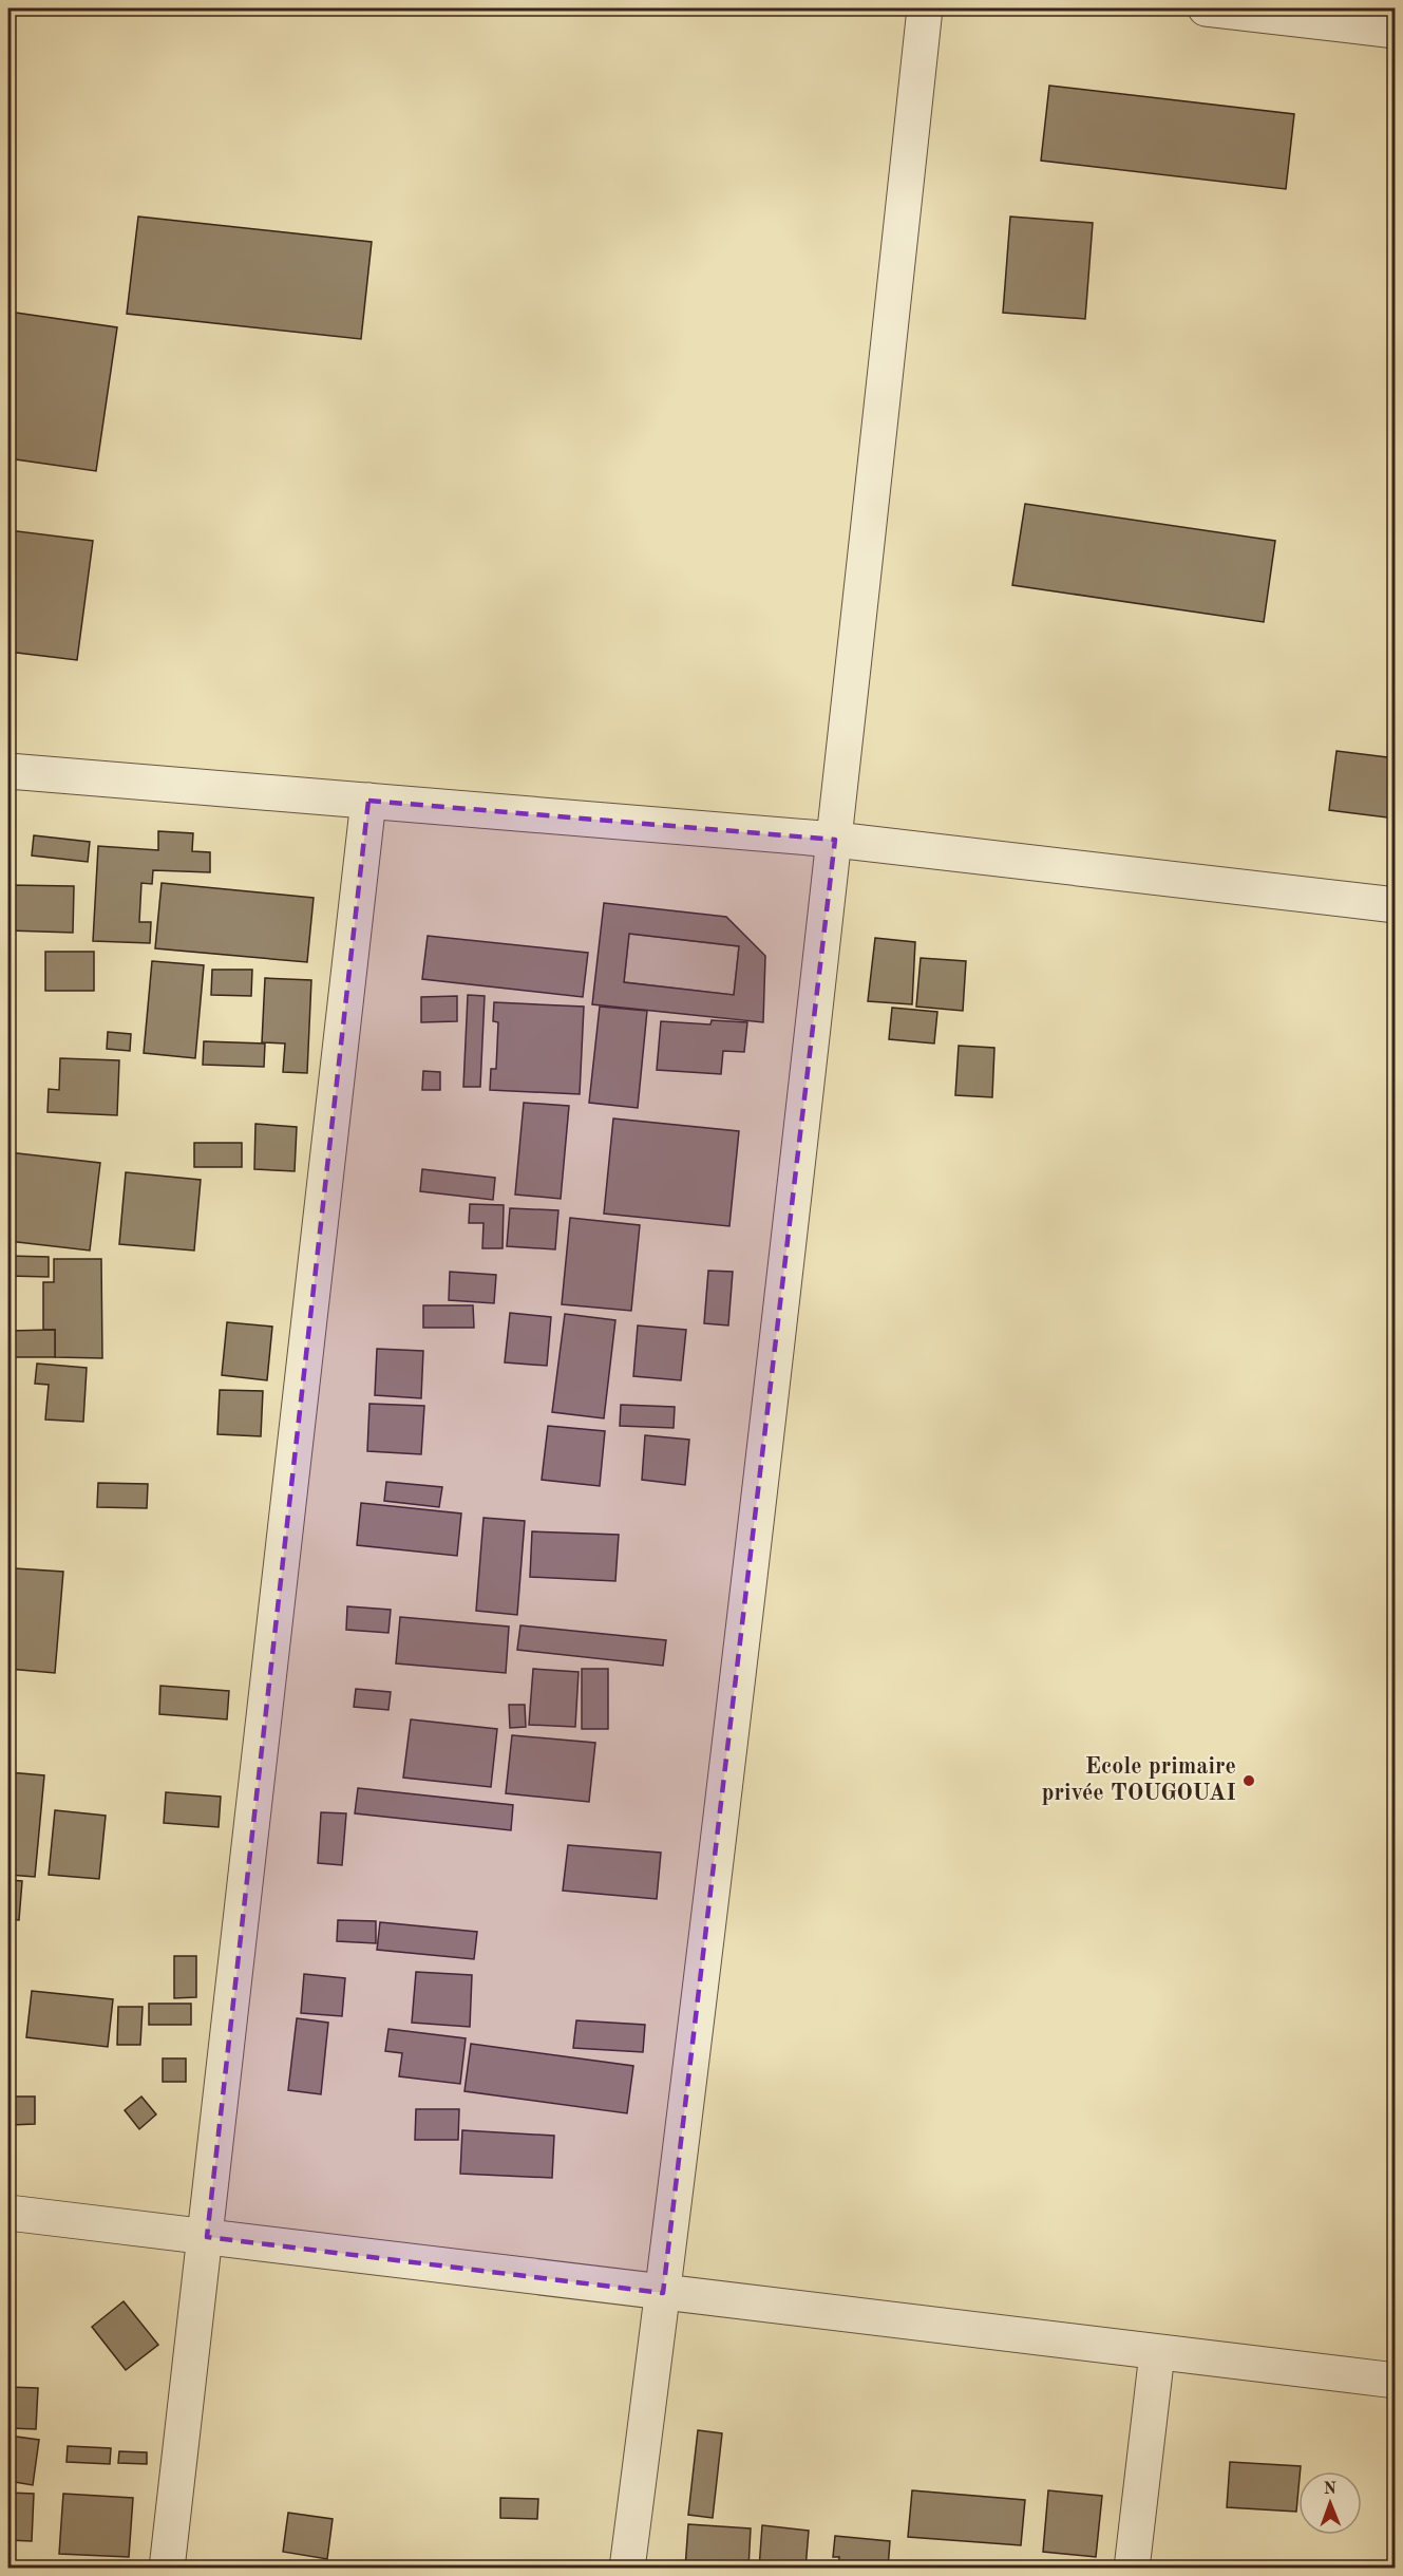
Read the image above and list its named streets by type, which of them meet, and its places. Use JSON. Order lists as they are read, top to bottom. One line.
{"places":["Ecole primaire privée TOUGOUAI"],"north":"top"}
